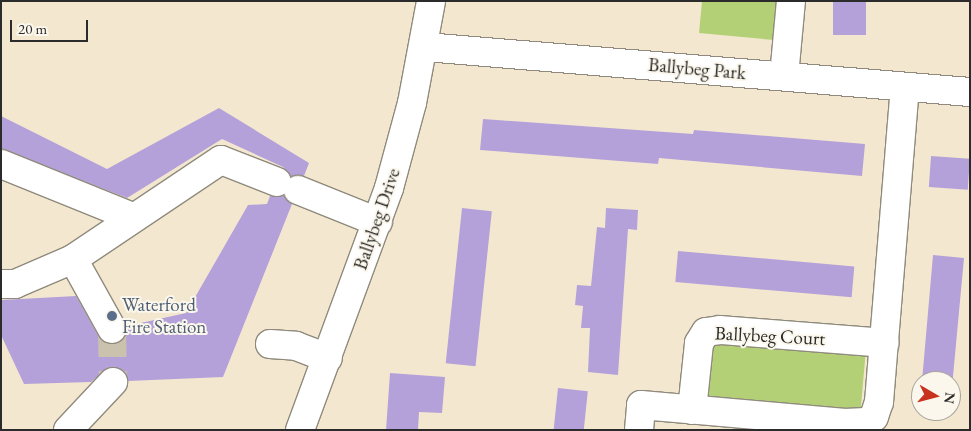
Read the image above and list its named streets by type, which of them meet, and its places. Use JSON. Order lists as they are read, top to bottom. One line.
{"streets":{"street":["Ballybeg Park","Ballybeg Drive","Ballybeg Court"]},"crossings":[["Ballybeg Park","Ballybeg Drive"]],"places":["Waterford Fire Station"],"scale_bar":"20 m","north":"right"}
